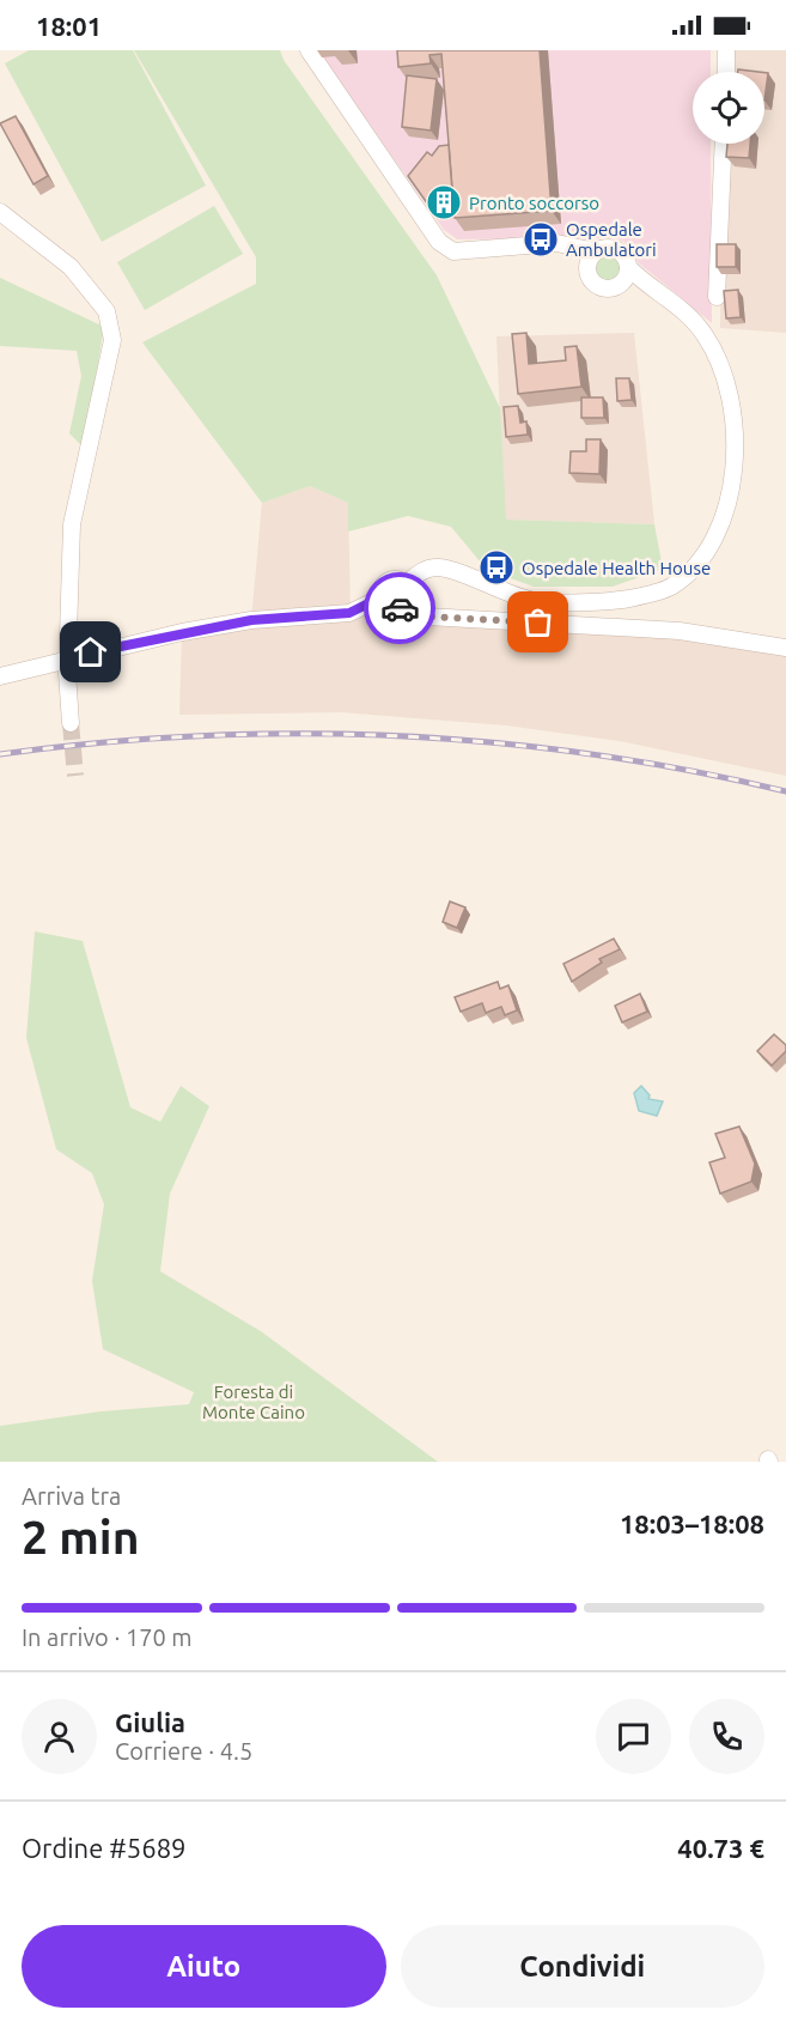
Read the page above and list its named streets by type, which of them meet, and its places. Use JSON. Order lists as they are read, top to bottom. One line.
{"parks":["Foresta di Monte Caino"],"places":{"building":["Pronto soccorso"],"bus stop":["Ospedale Ambulatori","Ospedale Health House"]},"page":{"status":"18:01","heading":["2 min","Arriva tra","18:03–18:08"],"panel":["Giulia","Corriere · 4.5","Ordine #5689","40.73 €"],"bar":"In arrivo · 170 m","buttons":["Aiuto","Condividi"]}}
